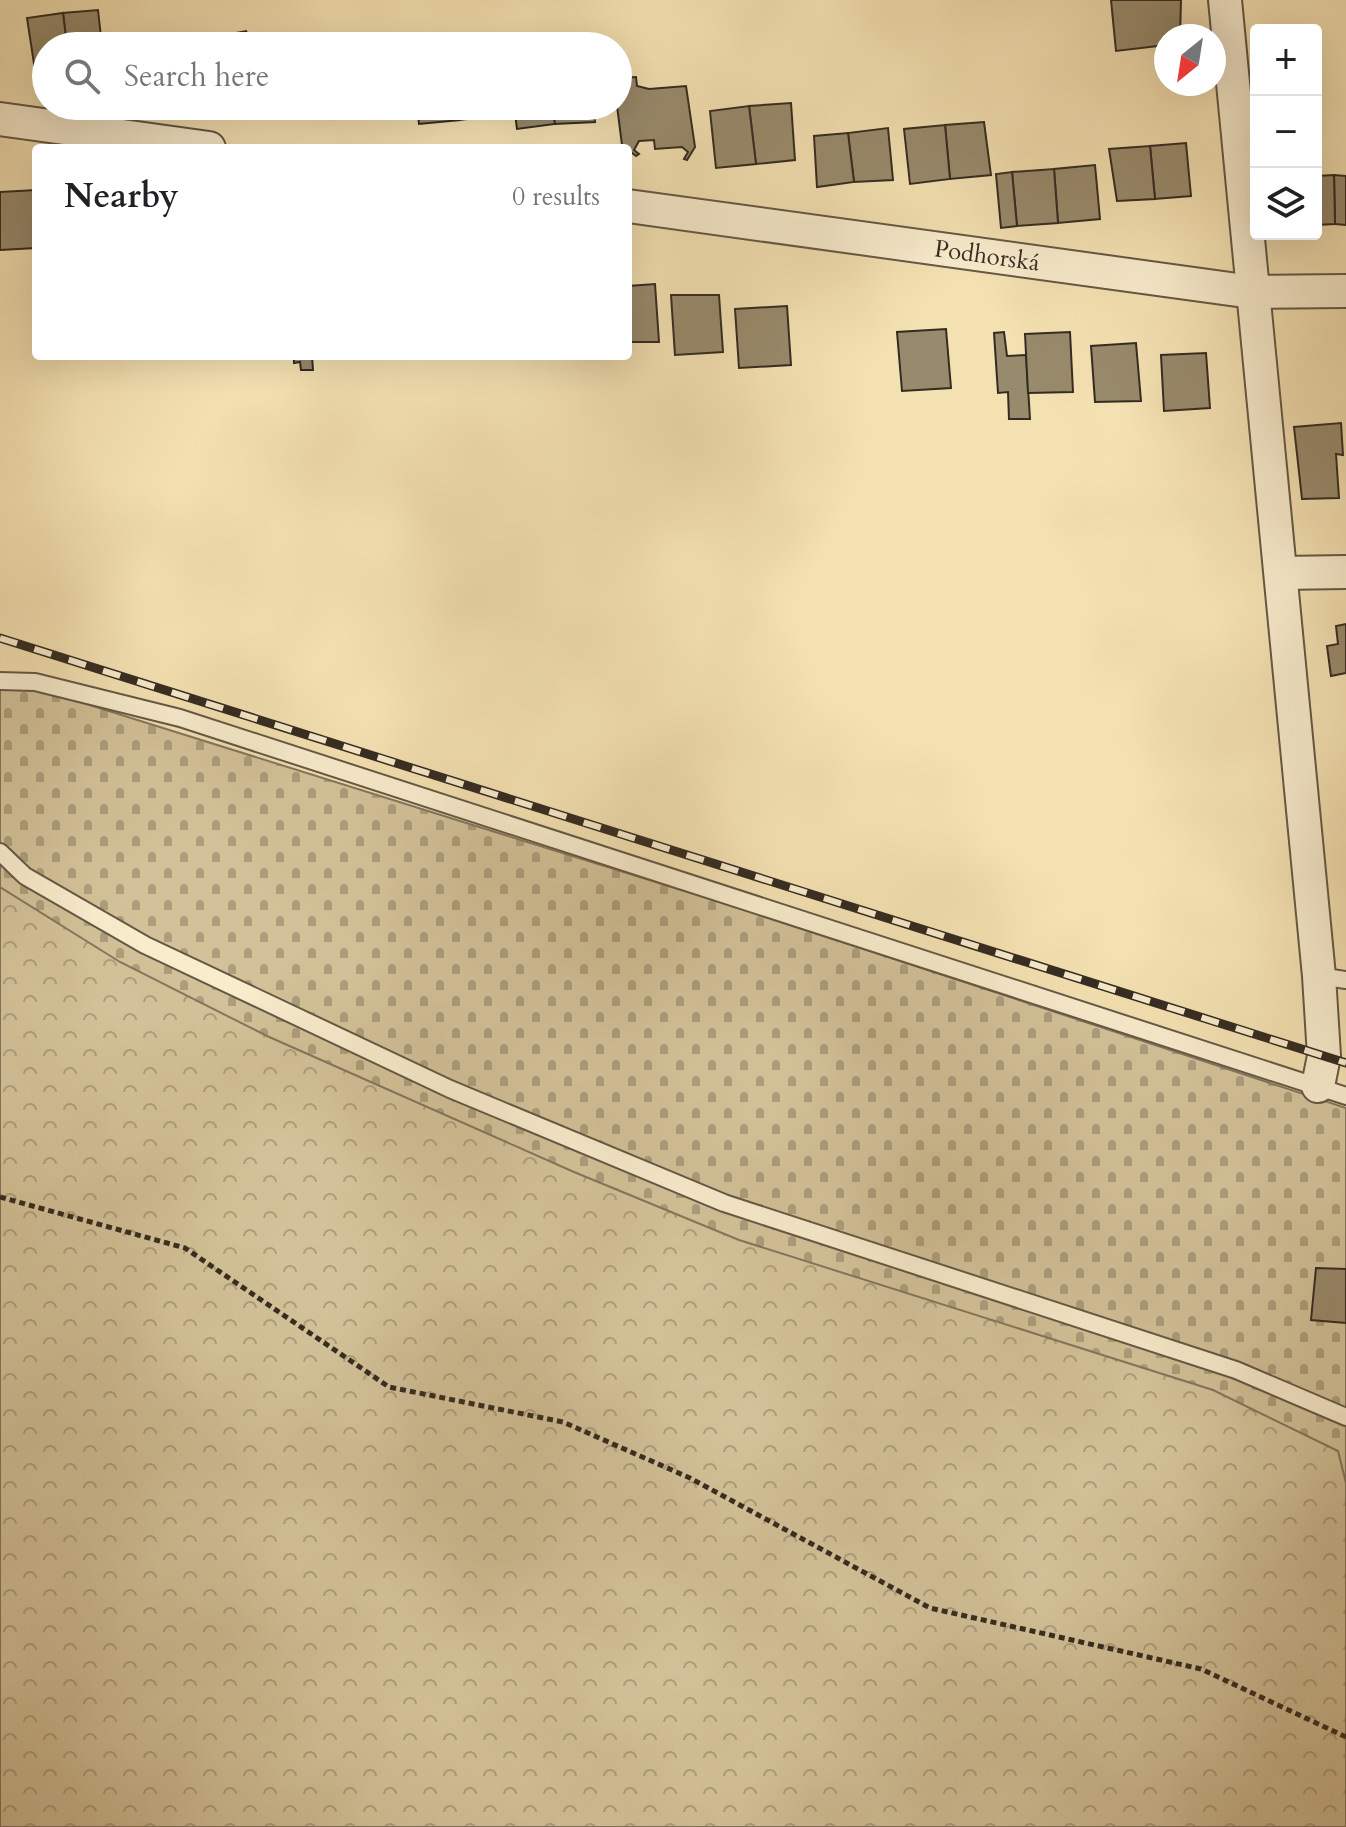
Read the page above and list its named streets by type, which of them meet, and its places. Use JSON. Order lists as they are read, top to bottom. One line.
{"streets":{"street":["Podhorská"]},"north":"bottom left","page":{"map_buttons":["+","−"],"search":"Search here","heading":["Nearby","0 results"]}}
